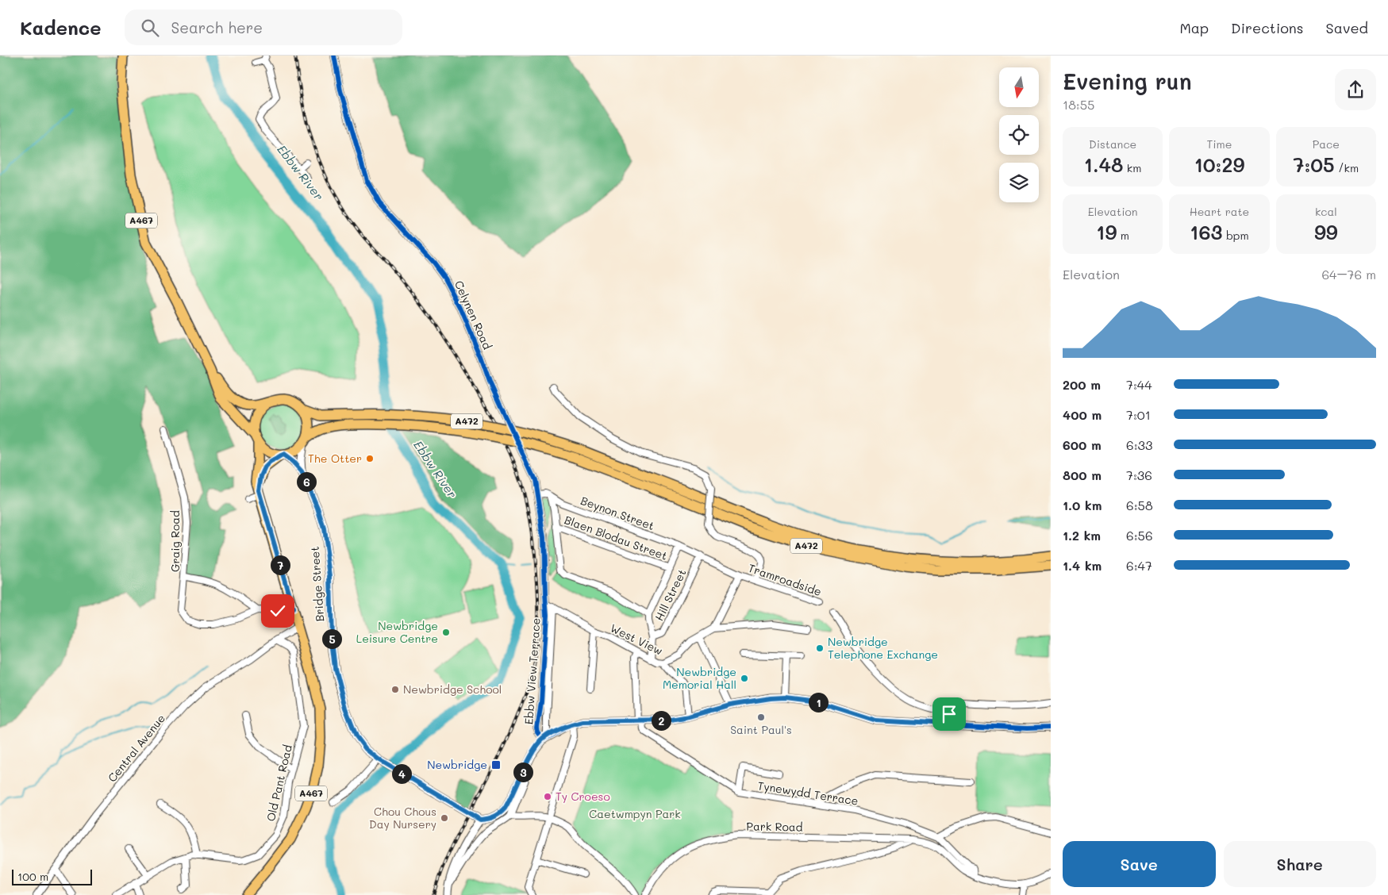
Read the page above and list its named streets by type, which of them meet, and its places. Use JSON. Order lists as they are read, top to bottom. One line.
{"streets":{"main road":["A467","A472"],"street":["Celynen Road","Beynon Street","Blaen Blodau Street","Graig Road","Tramroadside","Bridge Street","Hill Street","West View","Ebbw View Terrace","Central Avenue","Old Pant Road","Tynewydd Terrace","Park Road"]},"crossings":[["A467","A472"],["A467","Bridge Street"],["Celynen Road","West View"],["Celynen Road","Ebbw View Terrace"],["A472","Bridge Street"],["Beynon Street","Tramroadside"],["Beynon Street","Hill Street"],["Tramroadside","Hill Street"],["West View","Ebbw View Terrace"],["Central Avenue","Old Pant Road"],["Tynewydd Terrace","Park Road"]],"water":["Ebbw River"],"parks":["Caetwmpyn Park"],"places":{"other":["The Otter","Newbridge Leisure Centre","Newbridge Telephone Exchange","Newbridge Memorial Hall","Newbridge School","Saint Paul's","Ty Croeso","Chou Chous Day Nursery"],"transit":["Newbridge"]},"scale_bar":"100 m","north":"bottom","page":{"header":"Kadence","search":"Search here","nav":["Map","Directions","Saved"],"heading":["Evening run","18:55"],"stats":[["Distance","1.48 km"],["Time","10:29"],["Pace","7:05 /km"],["Elevation","19 m"],["Heart rate","163 bpm"],["kcal","99"]],"chart":["Elevation","64–76 m"],"list":[{"name":"200 m","note":"7:44"},{"name":"400 m","note":"7:01"},{"name":"600 m","note":"6:33"},{"name":"800 m","note":"7:36"},{"name":"1.0 km","note":"6:58"},{"name":"1.2 km","note":"6:56"},{"name":"1.4 km","note":"6:47"}],"pins":["6","7","5","1","2","3","4"],"buttons":["Save","Share"],"scale":"100 m"}}
